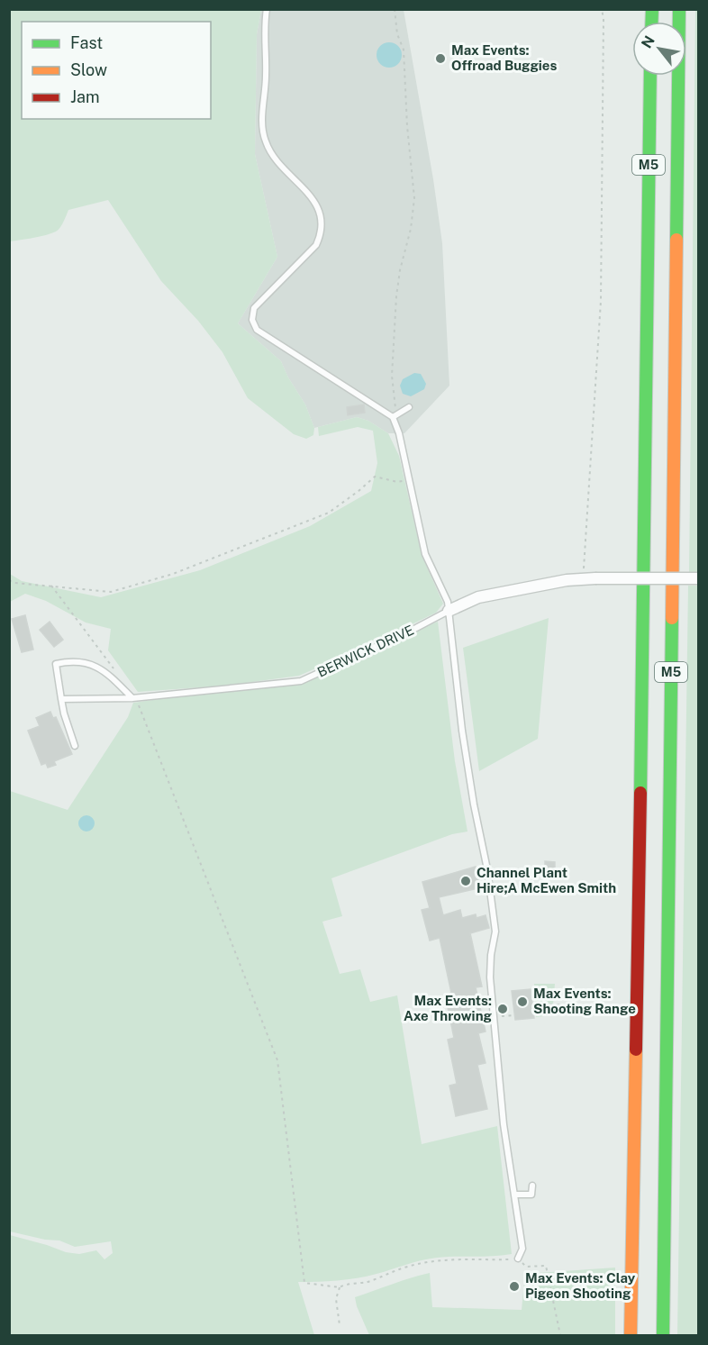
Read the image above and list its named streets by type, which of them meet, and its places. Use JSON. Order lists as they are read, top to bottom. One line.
{"streets":{"highway":["M5"],"street":["BERWICK DRIVE"]},"places":["Max Events: Offroad Buggies","Channel Plant Hire;A McEwen Smith","Max Events: Shooting Range","Max Events: Axe Throwing","Max Events: Clay Pigeon Shooting"],"legend":["Fast","Slow","Jam"],"north":"top left"}
